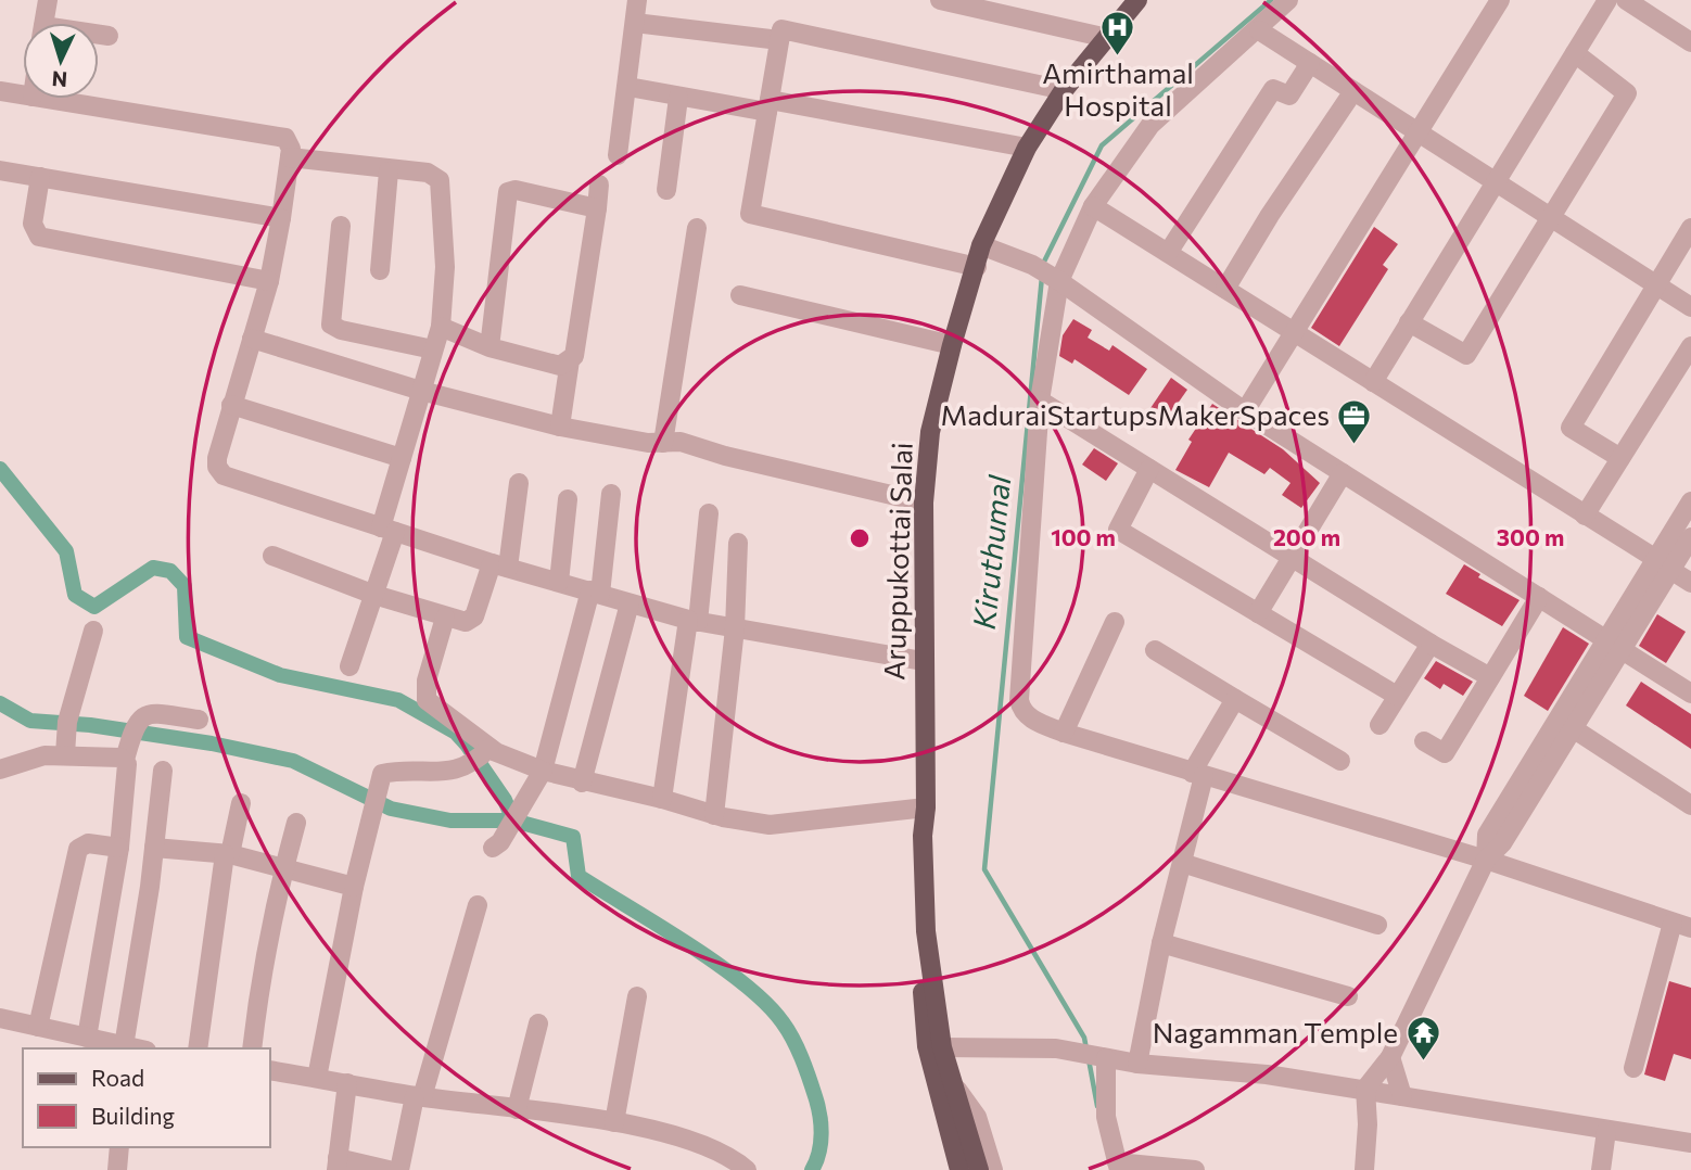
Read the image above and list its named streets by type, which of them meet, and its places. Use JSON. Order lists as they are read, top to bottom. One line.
{"streets":{"main road":["Aruppukottai Salai"]},"water":["Kiruthumal"],"places":{"hospital":["Amirthamal Hospital"],"office":["MaduraiStartupsMakerSpaces"],"temple":["Nagamman Temple"]},"legend":["Road","Building"],"north":"bottom","rings":["100 m","200 m","300 m"]}
